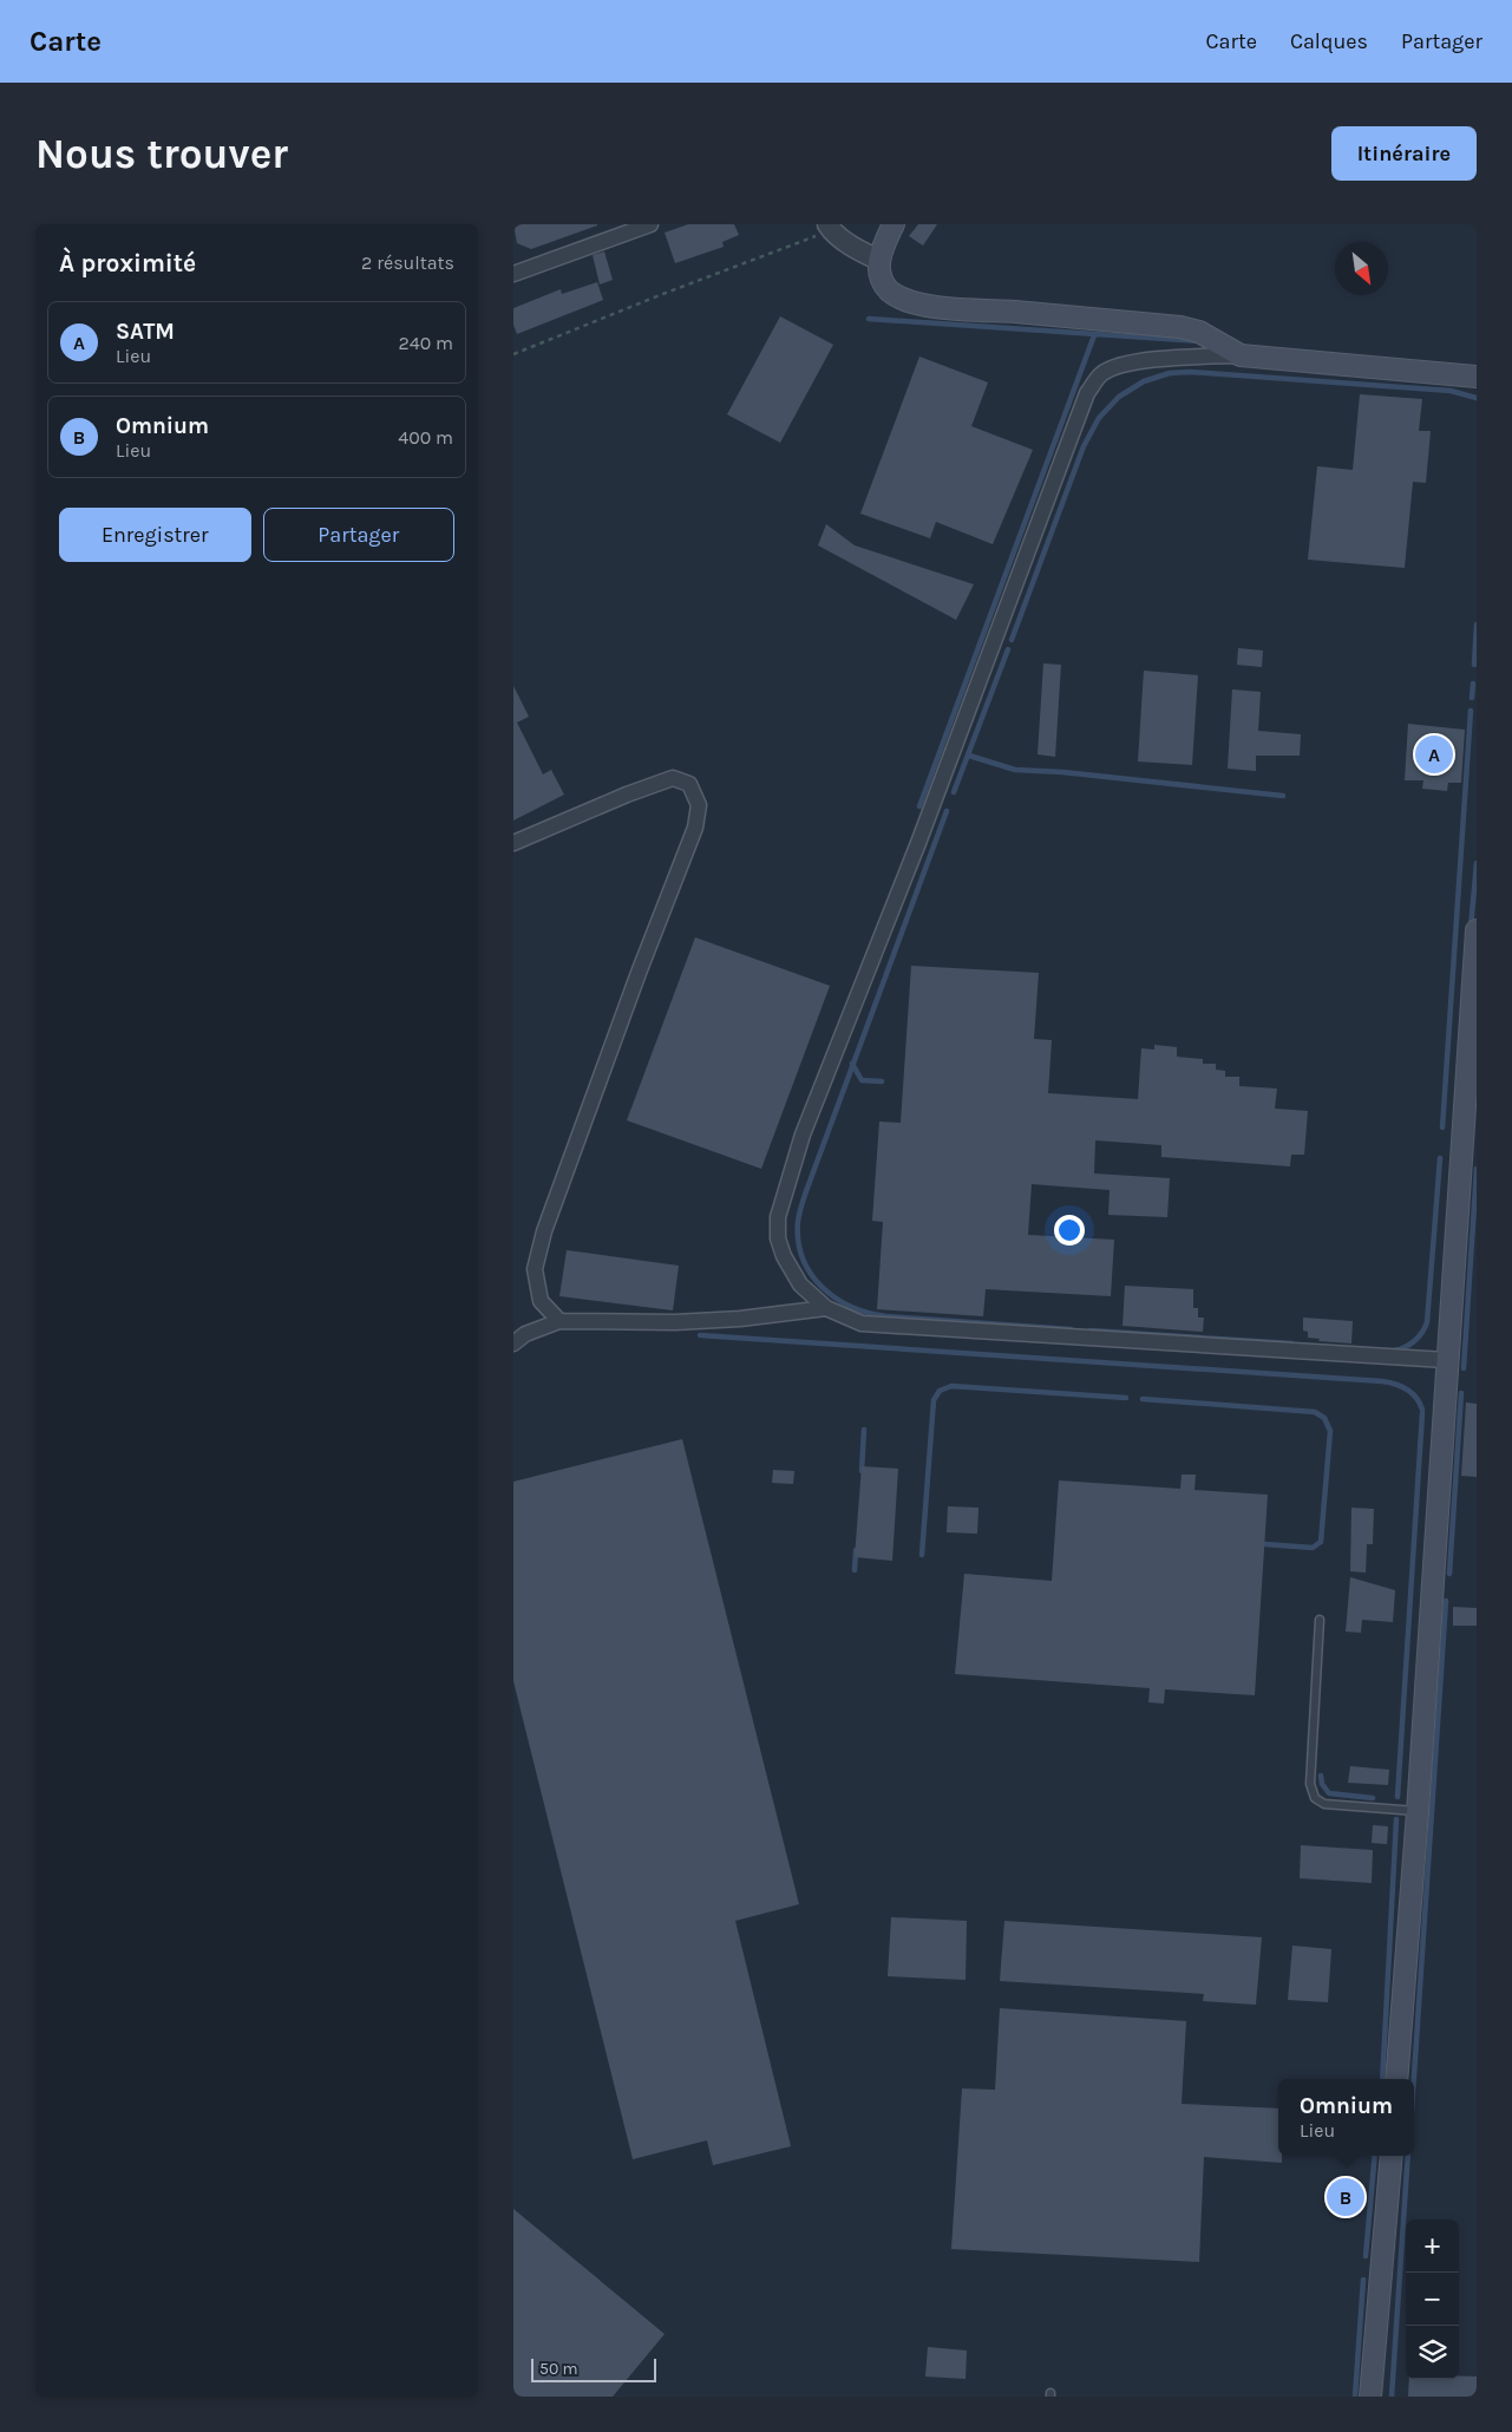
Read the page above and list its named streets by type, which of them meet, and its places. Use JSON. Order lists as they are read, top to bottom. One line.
{"scale_bar":"50 m","north":"bottom right","page":{"header":"Carte","nav":["Carte","Calques","Partager"],"buttons":["Itinéraire",["Enregistrer","Partager"]],"title":"Nous trouver","heading":["À proximité","2 résultats"],"list":[{"mark":"A","name":"SATM","note":"Lieu","value":"240 m"},{"mark":"B","name":"Omnium","note":"Lieu","value":"400 m"}],"pins":["A","B"],"popup":["Omnium","Lieu"],"map_buttons":["+","−"],"scale":"50 m"}}
